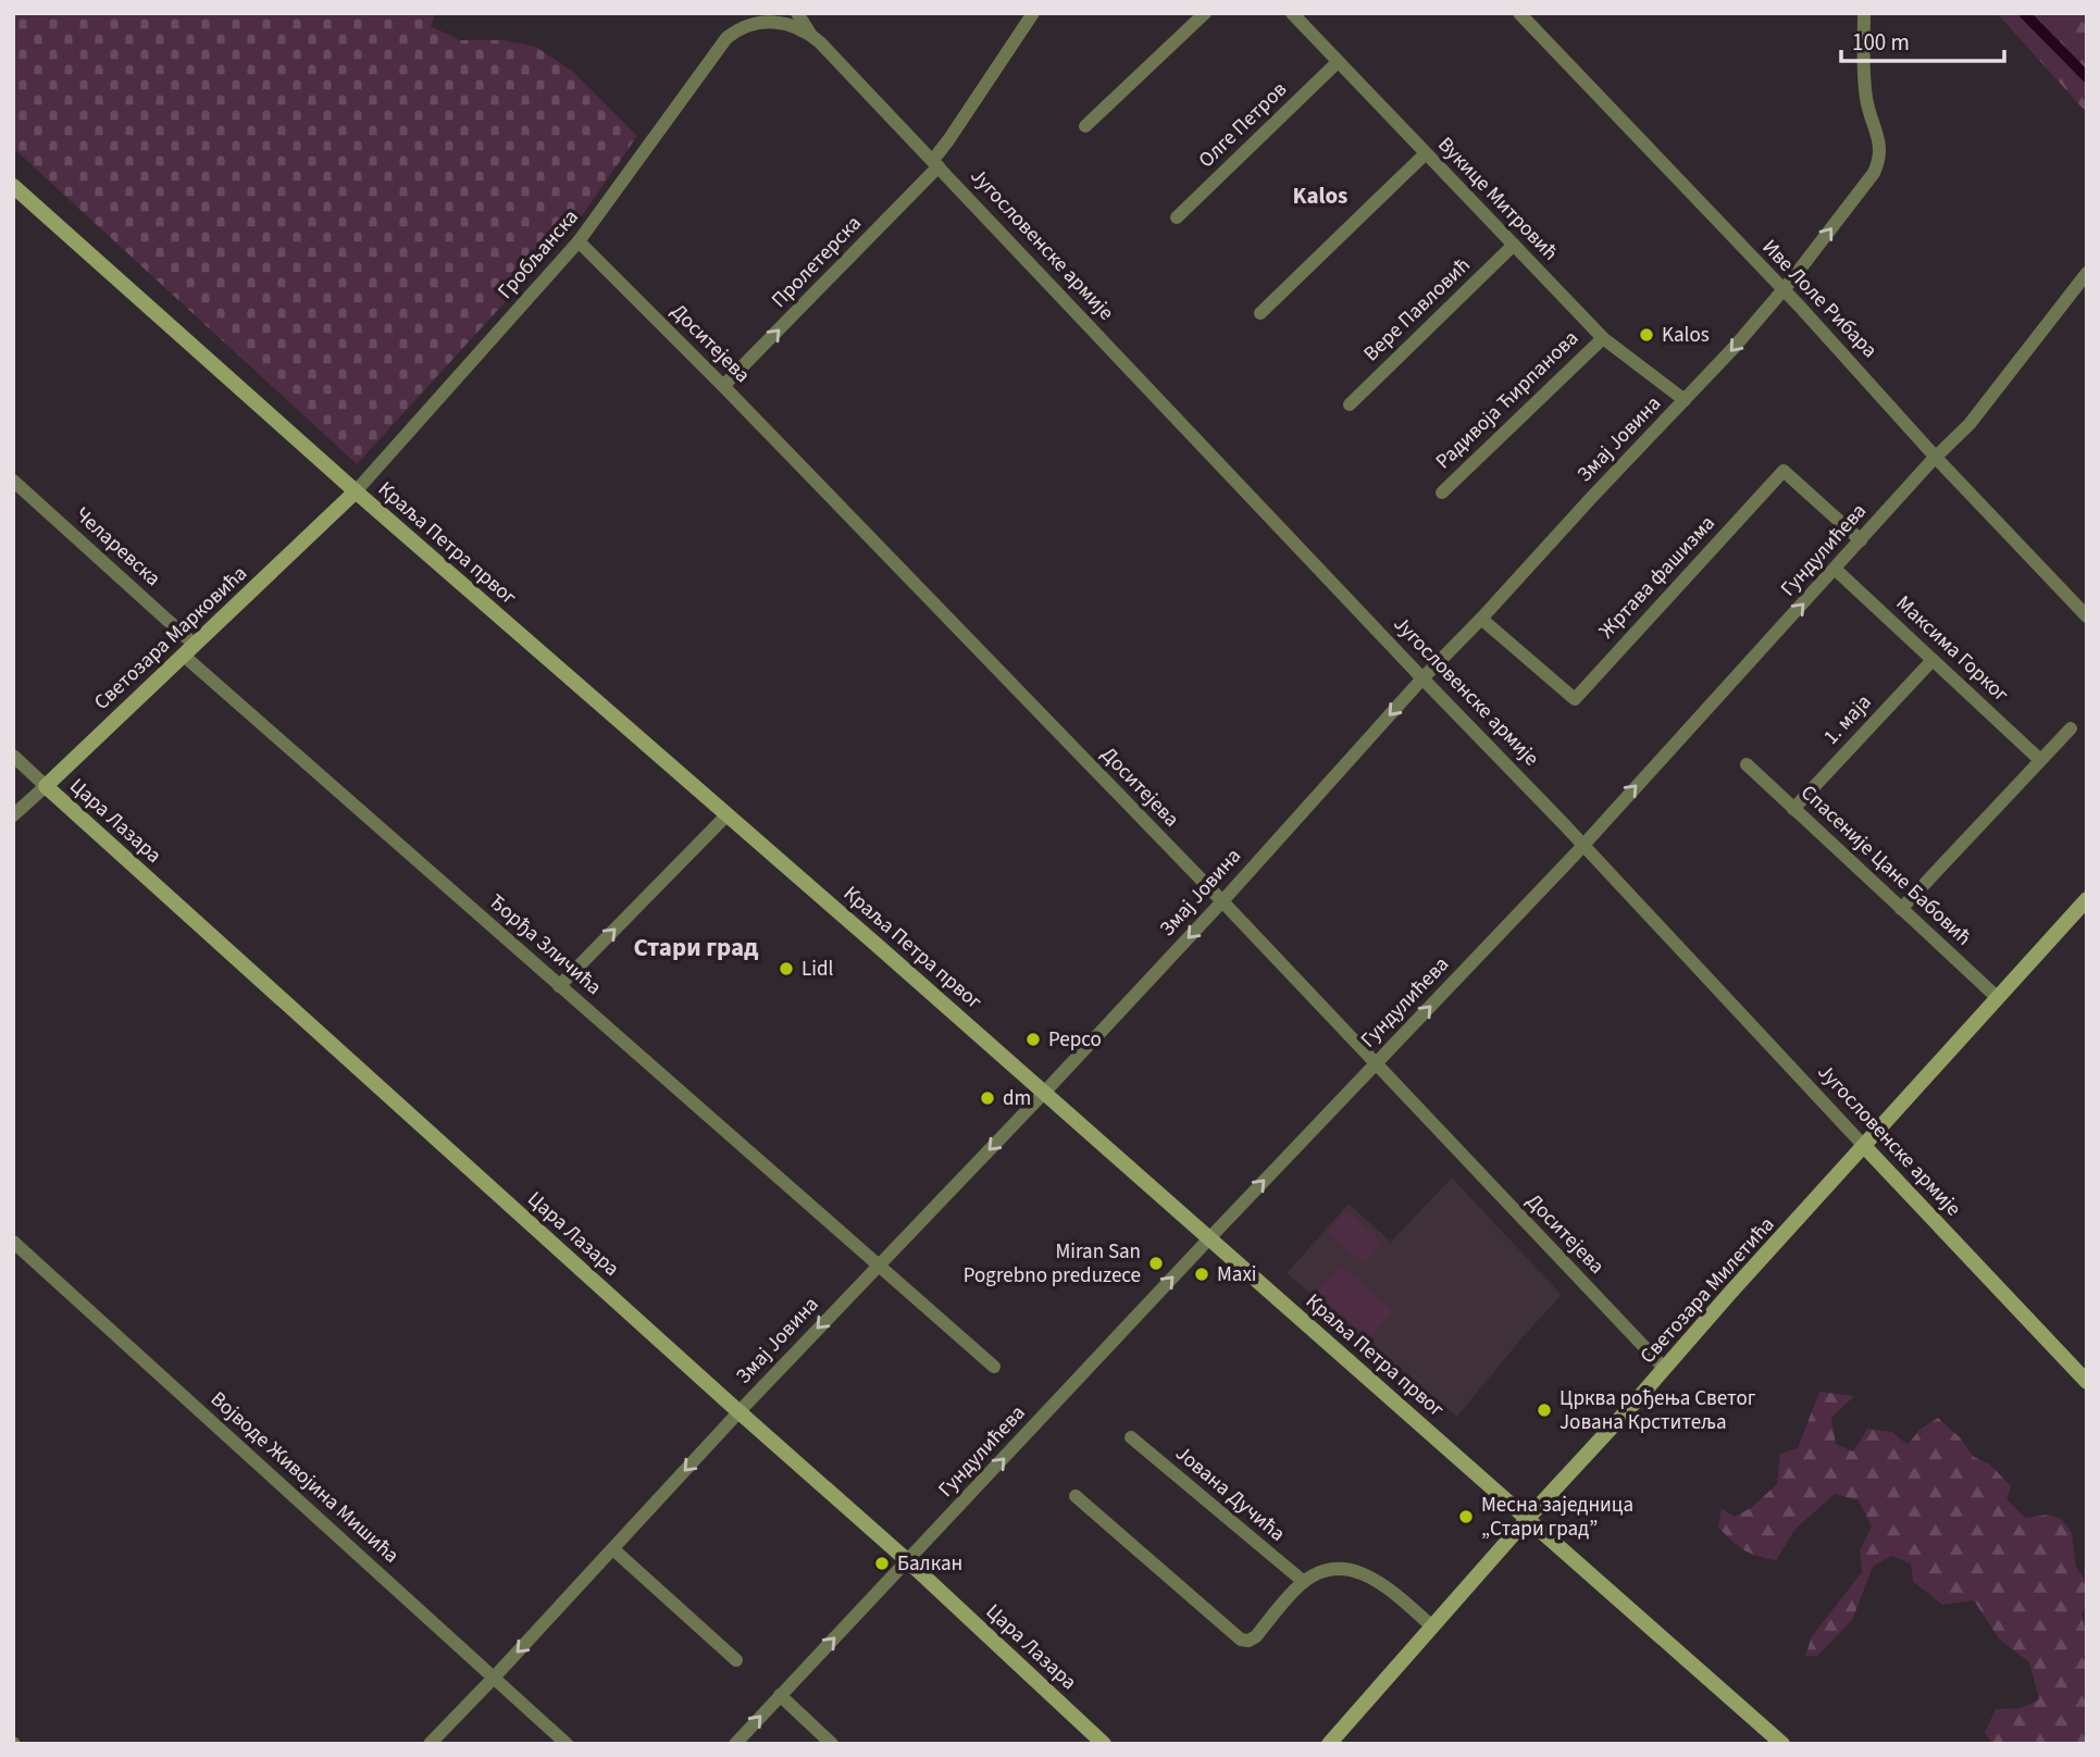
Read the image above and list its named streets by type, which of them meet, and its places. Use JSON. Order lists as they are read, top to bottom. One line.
{"streets":{"main road":["Југословенске армије","Краља Петра првог","Светозара Марковића","Цара Лазара","Светозара Милетића"],"street":["Олге Петров","Вукице Митровић","Гробљанска","Пролетерска","Иве Лоле Рибара","Вере Павловић","Доситејева","Радивоја Ћирпанова","Змај Јовина","Челаревска","Гундулићева","Жртава фашизма","Максима Горког","1. маја","Спасеније Цане Бабовић","Ђорђа Зличића","Војводе Живојина Мишића","Јована Дучића"]},"crossings":[["Олге Петров","Вукице Митровић"],["Вукице Митровић","Вере Павловић"],["Вукице Митровић","Радивоја Ћирпанова"],["Вукице Митровић","Змај Јовина"],["Југословенске армије","Гробљанска"],["Југословенске армије","Пролетерска"],["Југословенске армије","Змај Јовина"],["Југословенске армије","Гундулићева"],["Југословенске армије","Светозара Милетића"],["Гробљанска","Доситејева"],["Гробљанска","Краља Петра првог"],["Гробљанска","Светозара Марковића"],["Пролетерска","Доситејева"],["Иве Лоле Рибара","Змај Јовина"],["Иве Лоле Рибара","Гундулићева"],["Доситејева","Змај Јовина"],["Доситејева","Гундулићева"],["Доситејева","Светозара Милетића"],["Змај Јовина","Краља Петра првог"],["Змај Јовина","Жртава фашизма"],["Змај Јовина","Цара Лазара"],["Змај Јовина","Ђорђа Зличића"],["Змај Јовина","Војводе Живојина Мишића"],["Краља Петра првог","Гундулићева"],["Краља Петра првог","Светозара Марковића"],["Краља Петра првог","Светозара Милетића"],["Челаревска","Светозара Марковића"],["Челаревска","Ђорђа Зличића"],["Гундулићева","Жртава фашизма"],["Гундулићева","Максима Горког"],["Гундулићева","Цара Лазара"],["Светозара Марковића","Цара Лазара"],["Светозара Марковића","Ђорђа Зличића"],["Максима Горког","1. маја"],["1. маја","Спасеније Цане Бабовић"],["Спасеније Цане Бабовић","Светозара Милетића"]],"one_way":["Пролетерска","Гундулићева"],"districts":["Kalos","Стари град"],"places":["Kalos","Lidl","Pepco","dm","Miran San Pogrebno preduzece","Maxi","Црква рођења Светог Јована Крститеља","Месна заједница „Стари град”","Балкан"],"scale_bar":"100 m"}
